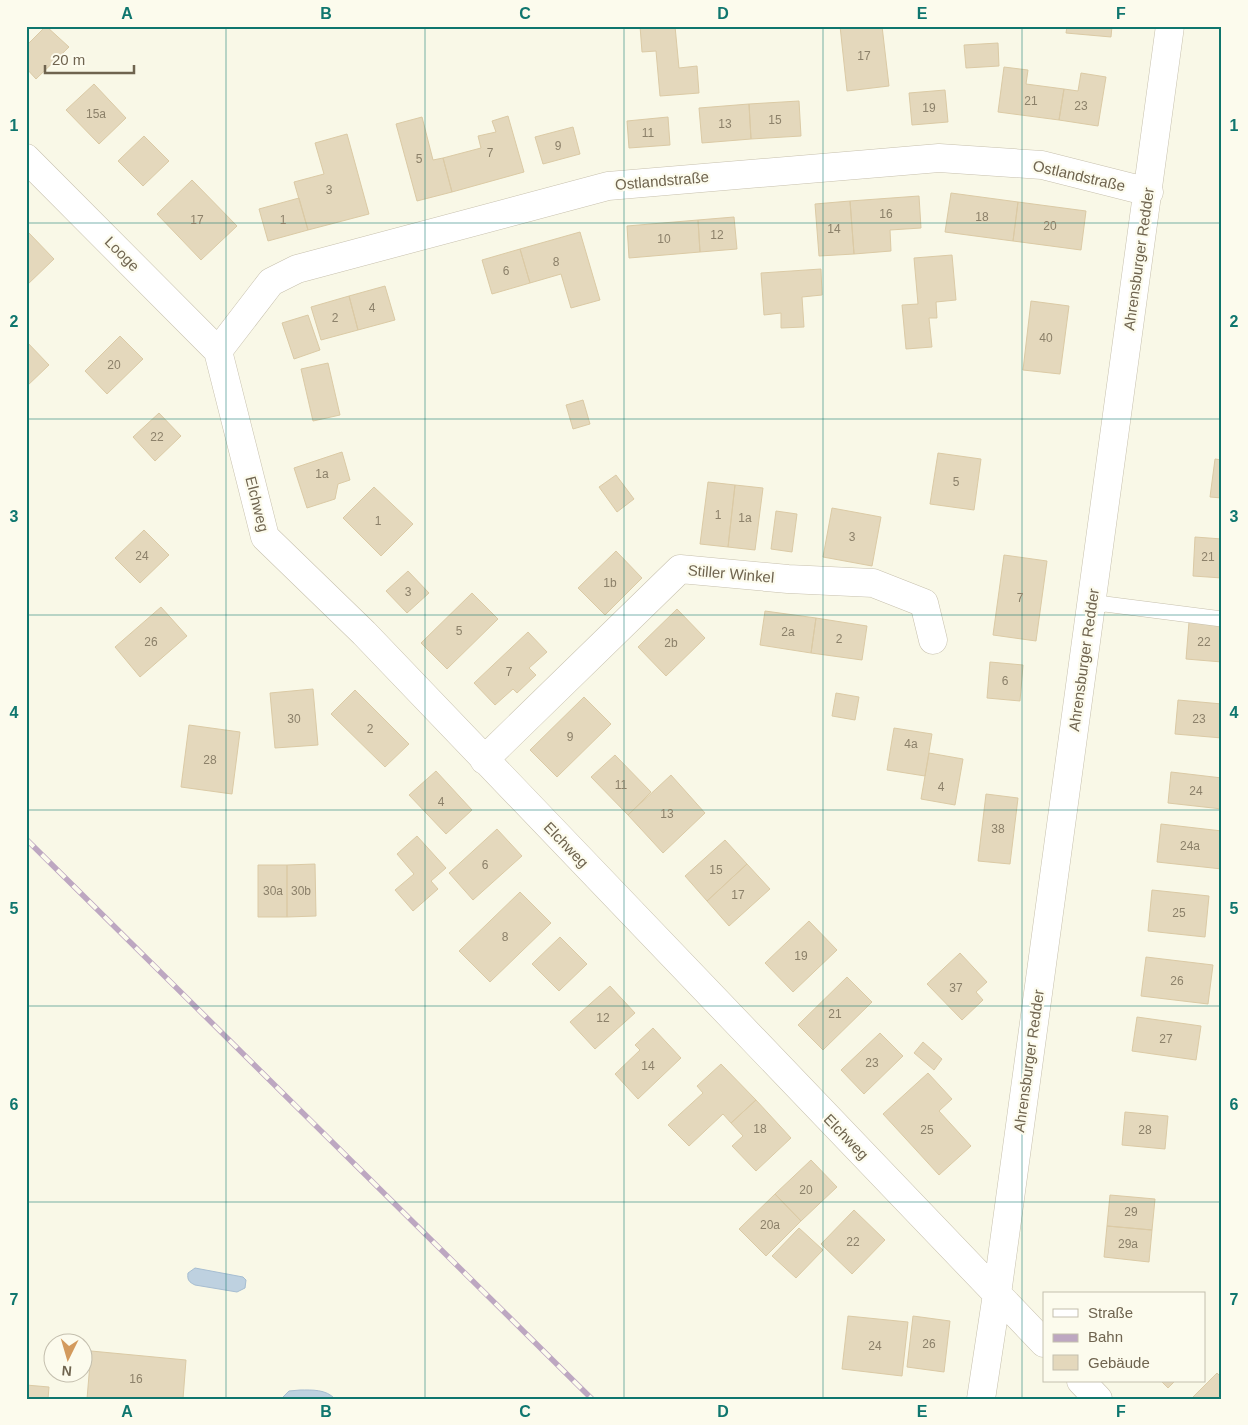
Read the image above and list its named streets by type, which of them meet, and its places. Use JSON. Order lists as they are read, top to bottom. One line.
{"streets":{"street":["Ostlandstraße","Looge","Ahrensburger Redder","Elchweg","Stiller Winkel"]},"crossings":[["Ostlandstraße","Looge"],["Ostlandstraße","Ahrensburger Redder"],["Ostlandstraße","Elchweg"],["Looge","Elchweg"],["Ahrensburger Redder","Elchweg"],["Elchweg","Stiller Winkel"]],"house_numbers":["17","21","23","19","15a","15","13","11","9","7","5","3","16","18","17","1","20","14","12","10","8","6","4","2","40","20","22","1a","5","1","1a","1","3","24","21","1b","3","7","5","2a","2","26","22","2b","7","6","30","23","2","9","4a","28","11","4","24","4","13","38","24a","6","15","30a","30b","17","25","8","19","26","37","21","12","27","23","14","18","25","28","20","29","20a","22","29a","26","24","16"],"legend":["Straße","Bahn","Gebäude"],"scale_bar":"20 m","north":"bottom","grid":{"columns":["A","B","C","D","E","F"],"rows":["1","2","3","4","5","6","7"]}}
